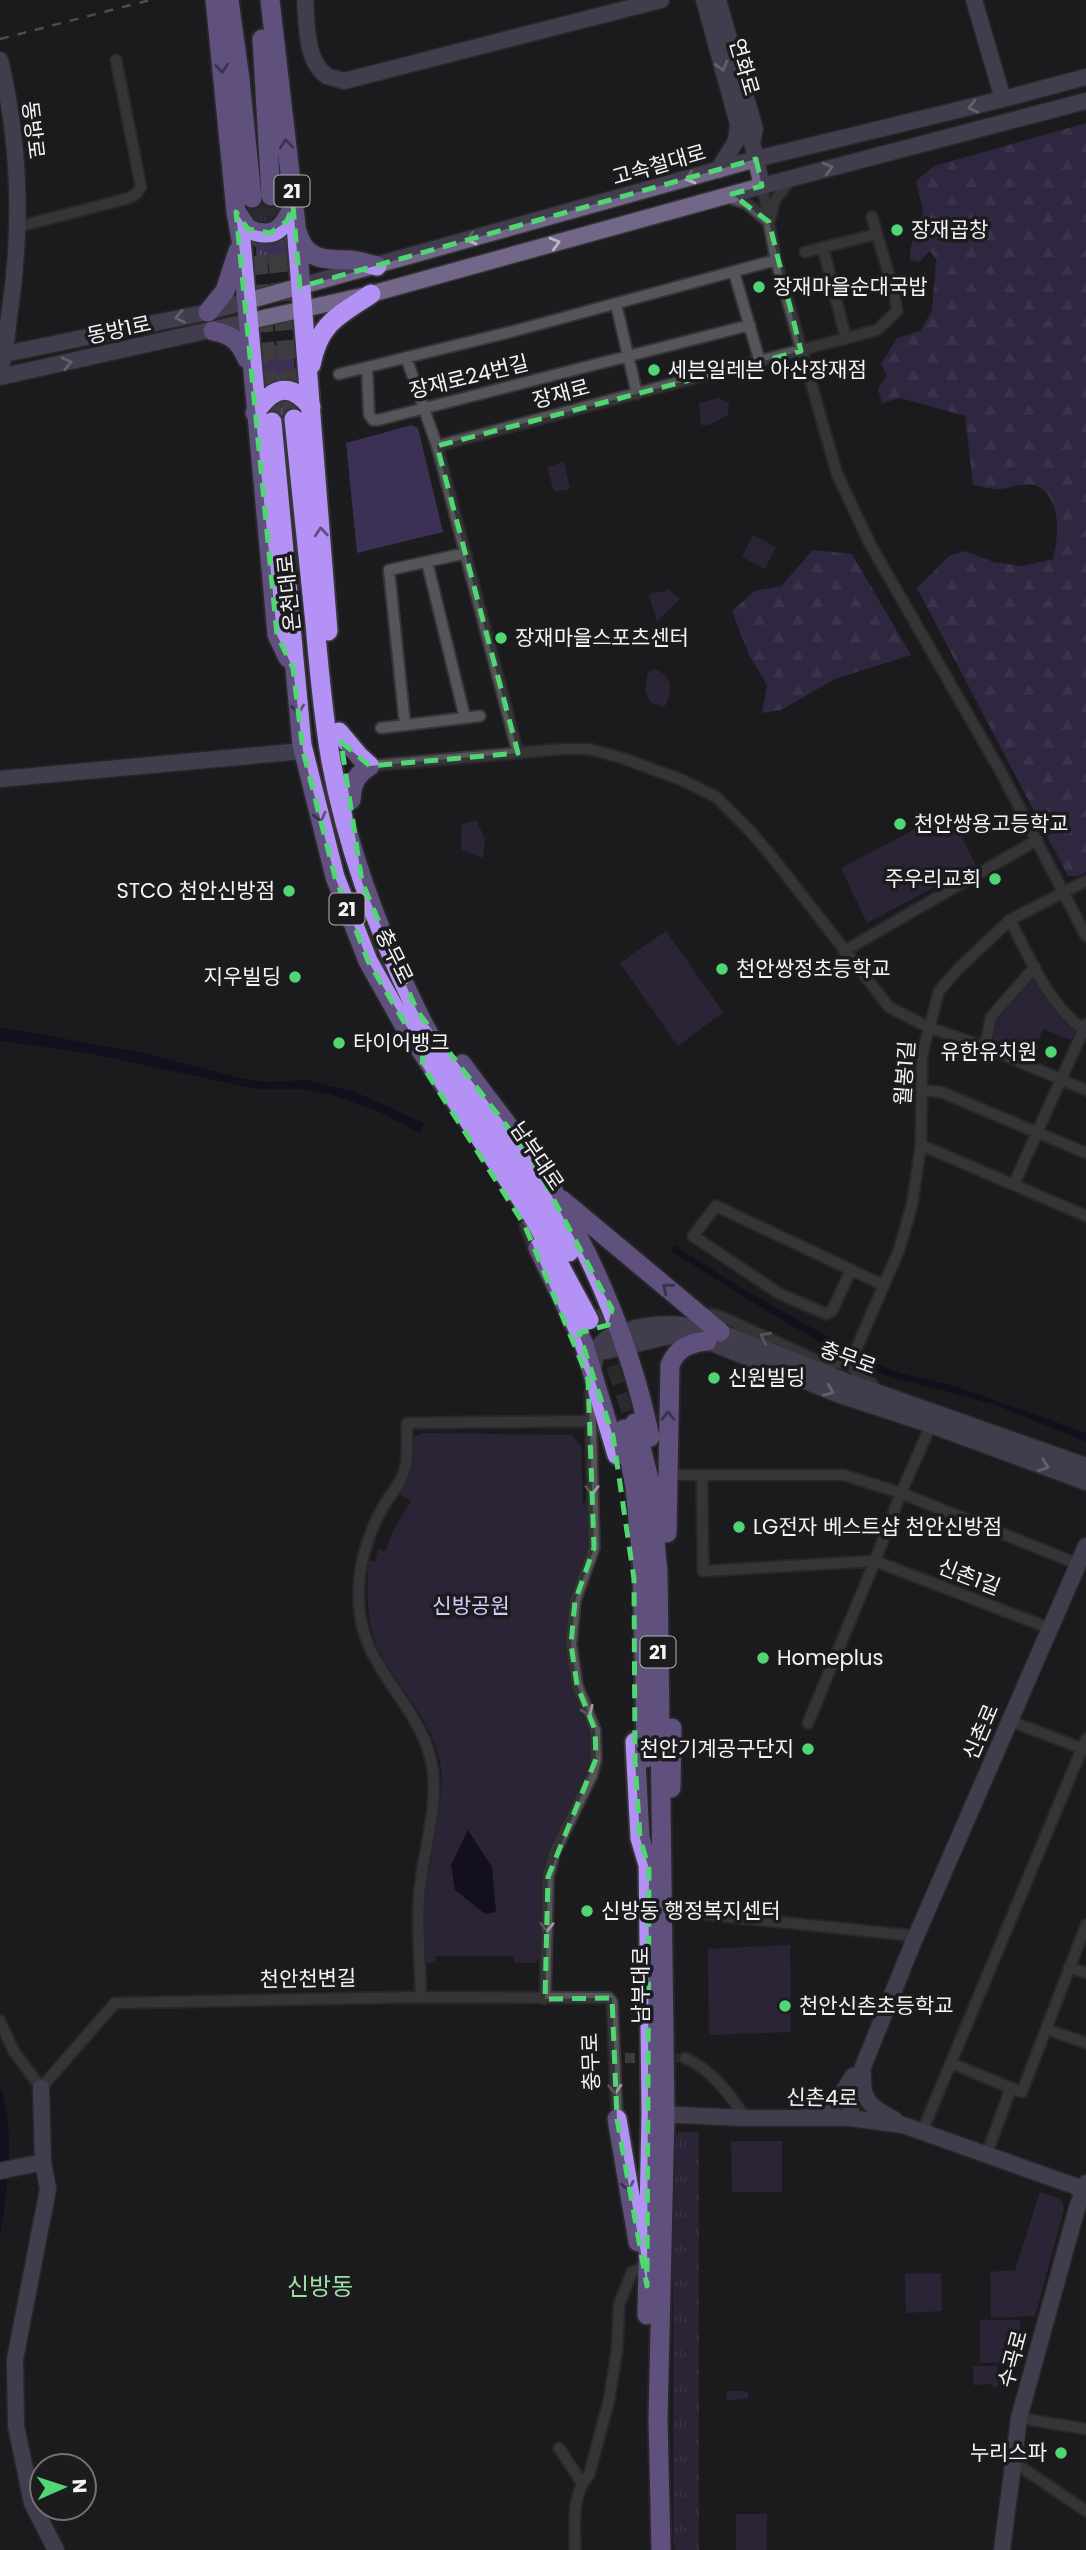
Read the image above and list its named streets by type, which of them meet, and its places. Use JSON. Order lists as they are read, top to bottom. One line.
{"streets":{"highway":["21","온천대로","충무로","남부대로"],"street":["연화로","동방로","고속철대로","동방1로","장재로24번길","장재로","월봉1길","신촌1길","신촌로","천안천변길","신촌4로","수곡로"]},"crossings":[["연화로","고속철대로"],["동방로","동방1로"],["고속철대로","21"],["고속철대로","동방1로"],["21","동방1로"],["21","온천대로"],["온천대로","충무로"],["충무로","남부대로"],["충무로","천안천변길"],["남부대로","신촌4로"],["신촌1길","신촌로"],["신촌로","신촌4로"],["신촌4로","수곡로"]],"one_way":["충무로"],"districts":["신방동"],"parks":["신방공원"],"places":["장재곱창","장재마을순대국밥","세븐일레븐 아산장재점","장재마을스포츠센터","천안쌍용고등학교","주우리교회","STCO 천안신방점","천안쌍정초등학교","지우빌딩","타이어뱅크","유한유치원","신원빌딩","LG전자 베스트샵 천안신방점","Homeplus","천안기계공구단지","신방동 행정복지센터","천안신촌초등학교","누리스파"],"north":"right"}
